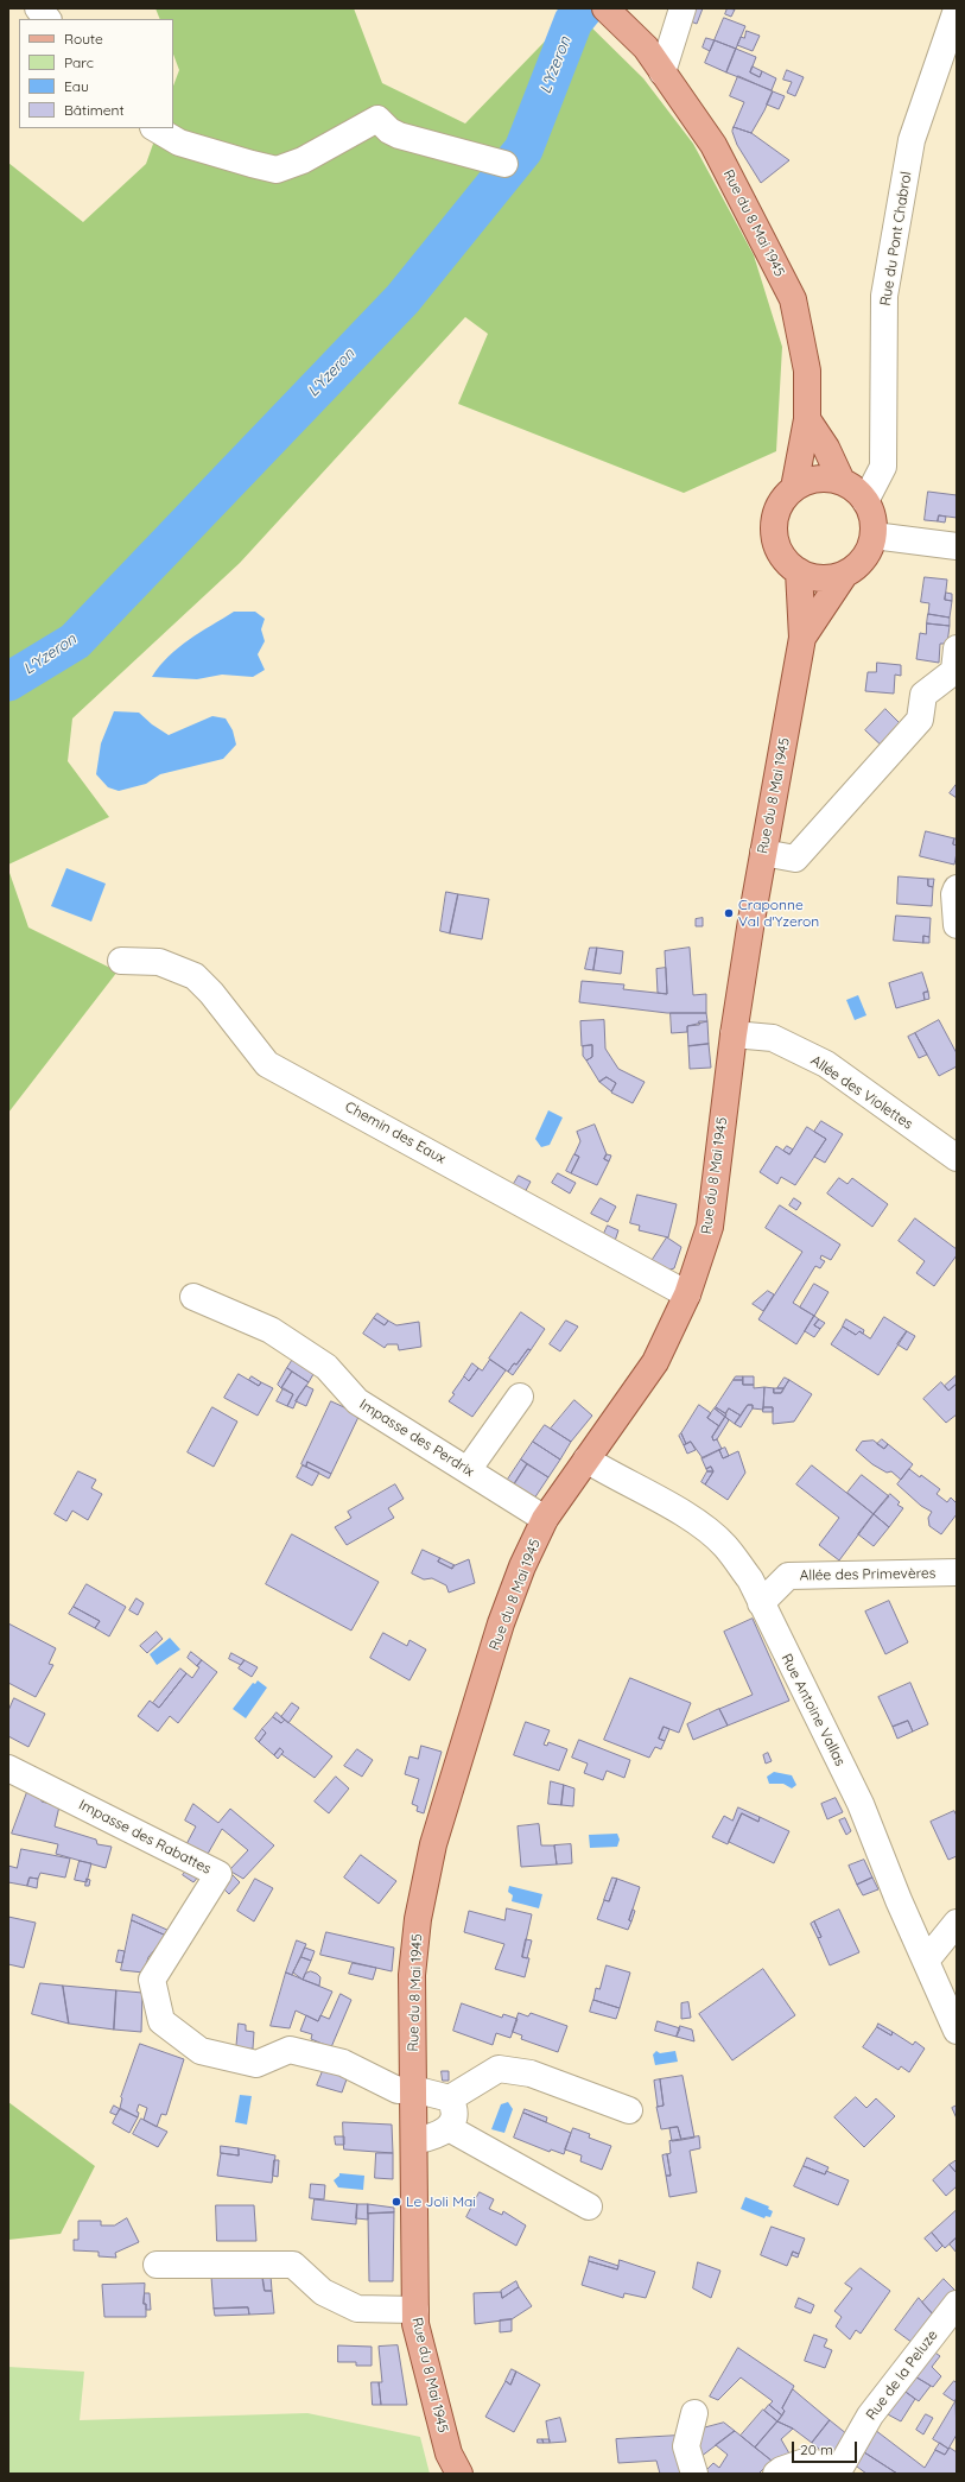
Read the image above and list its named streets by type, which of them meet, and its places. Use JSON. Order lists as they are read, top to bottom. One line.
{"streets":{"main road":["Rue du 8 Mai 1945"],"street":["Rue du Pont Chabrol","Allée des Violettes","Chemin des Eaux","Impasse des Perdrix","Allée des Primevères","Rue Antoine Vallas","Impasse des Rabattes","Rue de la Peluze"]},"crossings":[["Rue du 8 Mai 1945","Rue du Pont Chabrol"],["Rue du 8 Mai 1945","Allée des Violettes"],["Rue du 8 Mai 1945","Chemin des Eaux"],["Rue du 8 Mai 1945","Impasse des Perdrix"],["Rue du 8 Mai 1945","Rue Antoine Vallas"],["Rue du 8 Mai 1945","Impasse des Rabattes"],["Allée des Primevères","Rue Antoine Vallas"]],"water":["L'Yzeron"],"places":["Craponne Val d'Yzeron","Le Joli Mai"],"legend":["Route","Parc","Eau","Bâtiment"],"scale_bar":"20 m"}
